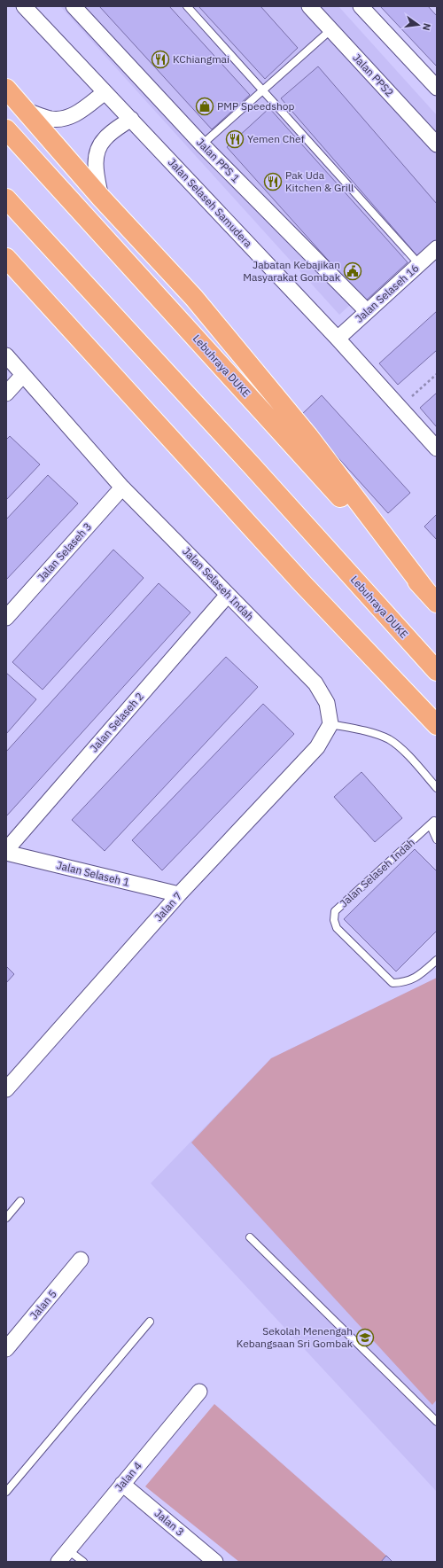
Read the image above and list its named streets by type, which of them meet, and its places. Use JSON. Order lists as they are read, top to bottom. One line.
{"streets":{"highway":["Lebuhraya DUKE"],"street":["Jalan PPS2","Jalan PPS 1","Jalan Selaseh Samudera","Jalan Selaseh 16","Jalan Selaseh 3","Jalan Selaseh Indah","Jalan Selaseh 2","Jalan Selaseh 1","Jalan 7","Jalan 5","Jalan 4","Jalan 3"]},"crossings":[["Jalan PPS 1","Jalan Selaseh 16"],["Jalan Selaseh Samudera","Jalan Selaseh 16"],["Jalan Selaseh 3","Jalan Selaseh Indah"],["Jalan Selaseh Indah","Jalan Selaseh 2"],["Jalan Selaseh Indah","Jalan 7"],["Jalan Selaseh 1","Jalan 7"],["Jalan 4","Jalan 3"]],"places":{"restaurant":["KChiangmai","Yemen Chef","Pak Uda Kitchen & Grill"],"shop":["PMP Speedshop"],"public building":["Jabatan Kebajikan Masyarakat Gombak"],"school or university":["Sekolah Menengah Kebangsaan Sri Gombak"]},"north":"right"}
